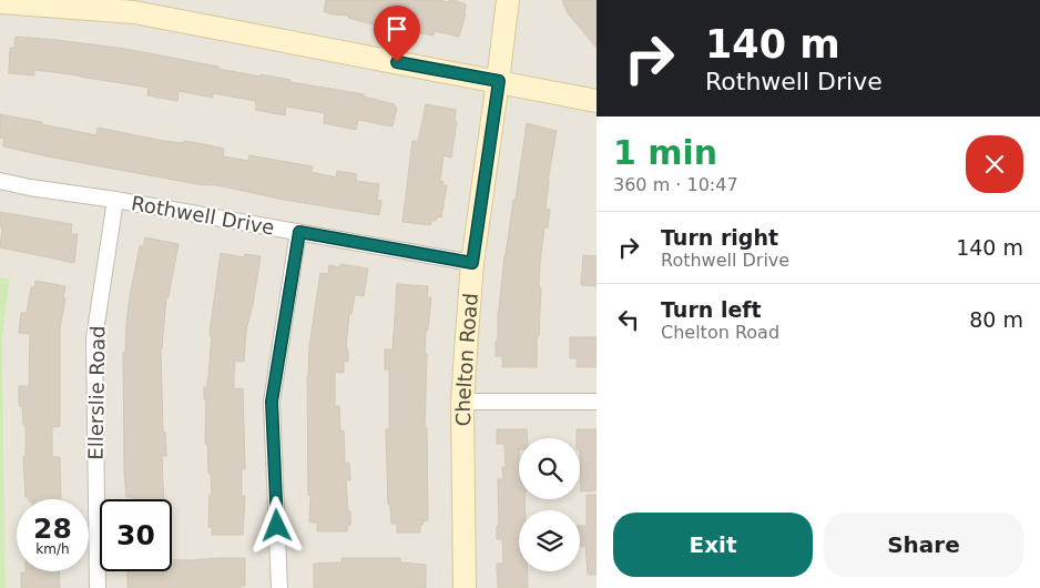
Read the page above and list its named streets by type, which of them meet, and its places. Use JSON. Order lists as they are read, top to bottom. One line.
{"streets":{"street":["Rothwell Drive","Chelton Road","Ellerslie Road"]},"crossings":[["Rothwell Drive","Chelton Road"],["Rothwell Drive","Ellerslie Road"]],"page":{"turn":["140 m","Rothwell Drive"],"heading":["1 min","360 m · 10:47"],"list":[{"name":"Turn right","note":"Rothwell Drive","value":"140 m"},{"name":"Turn left","note":"Chelton Road","value":"80 m"}],"speed":"28 km/h","limit":"30","buttons":["Exit","Share"]}}
